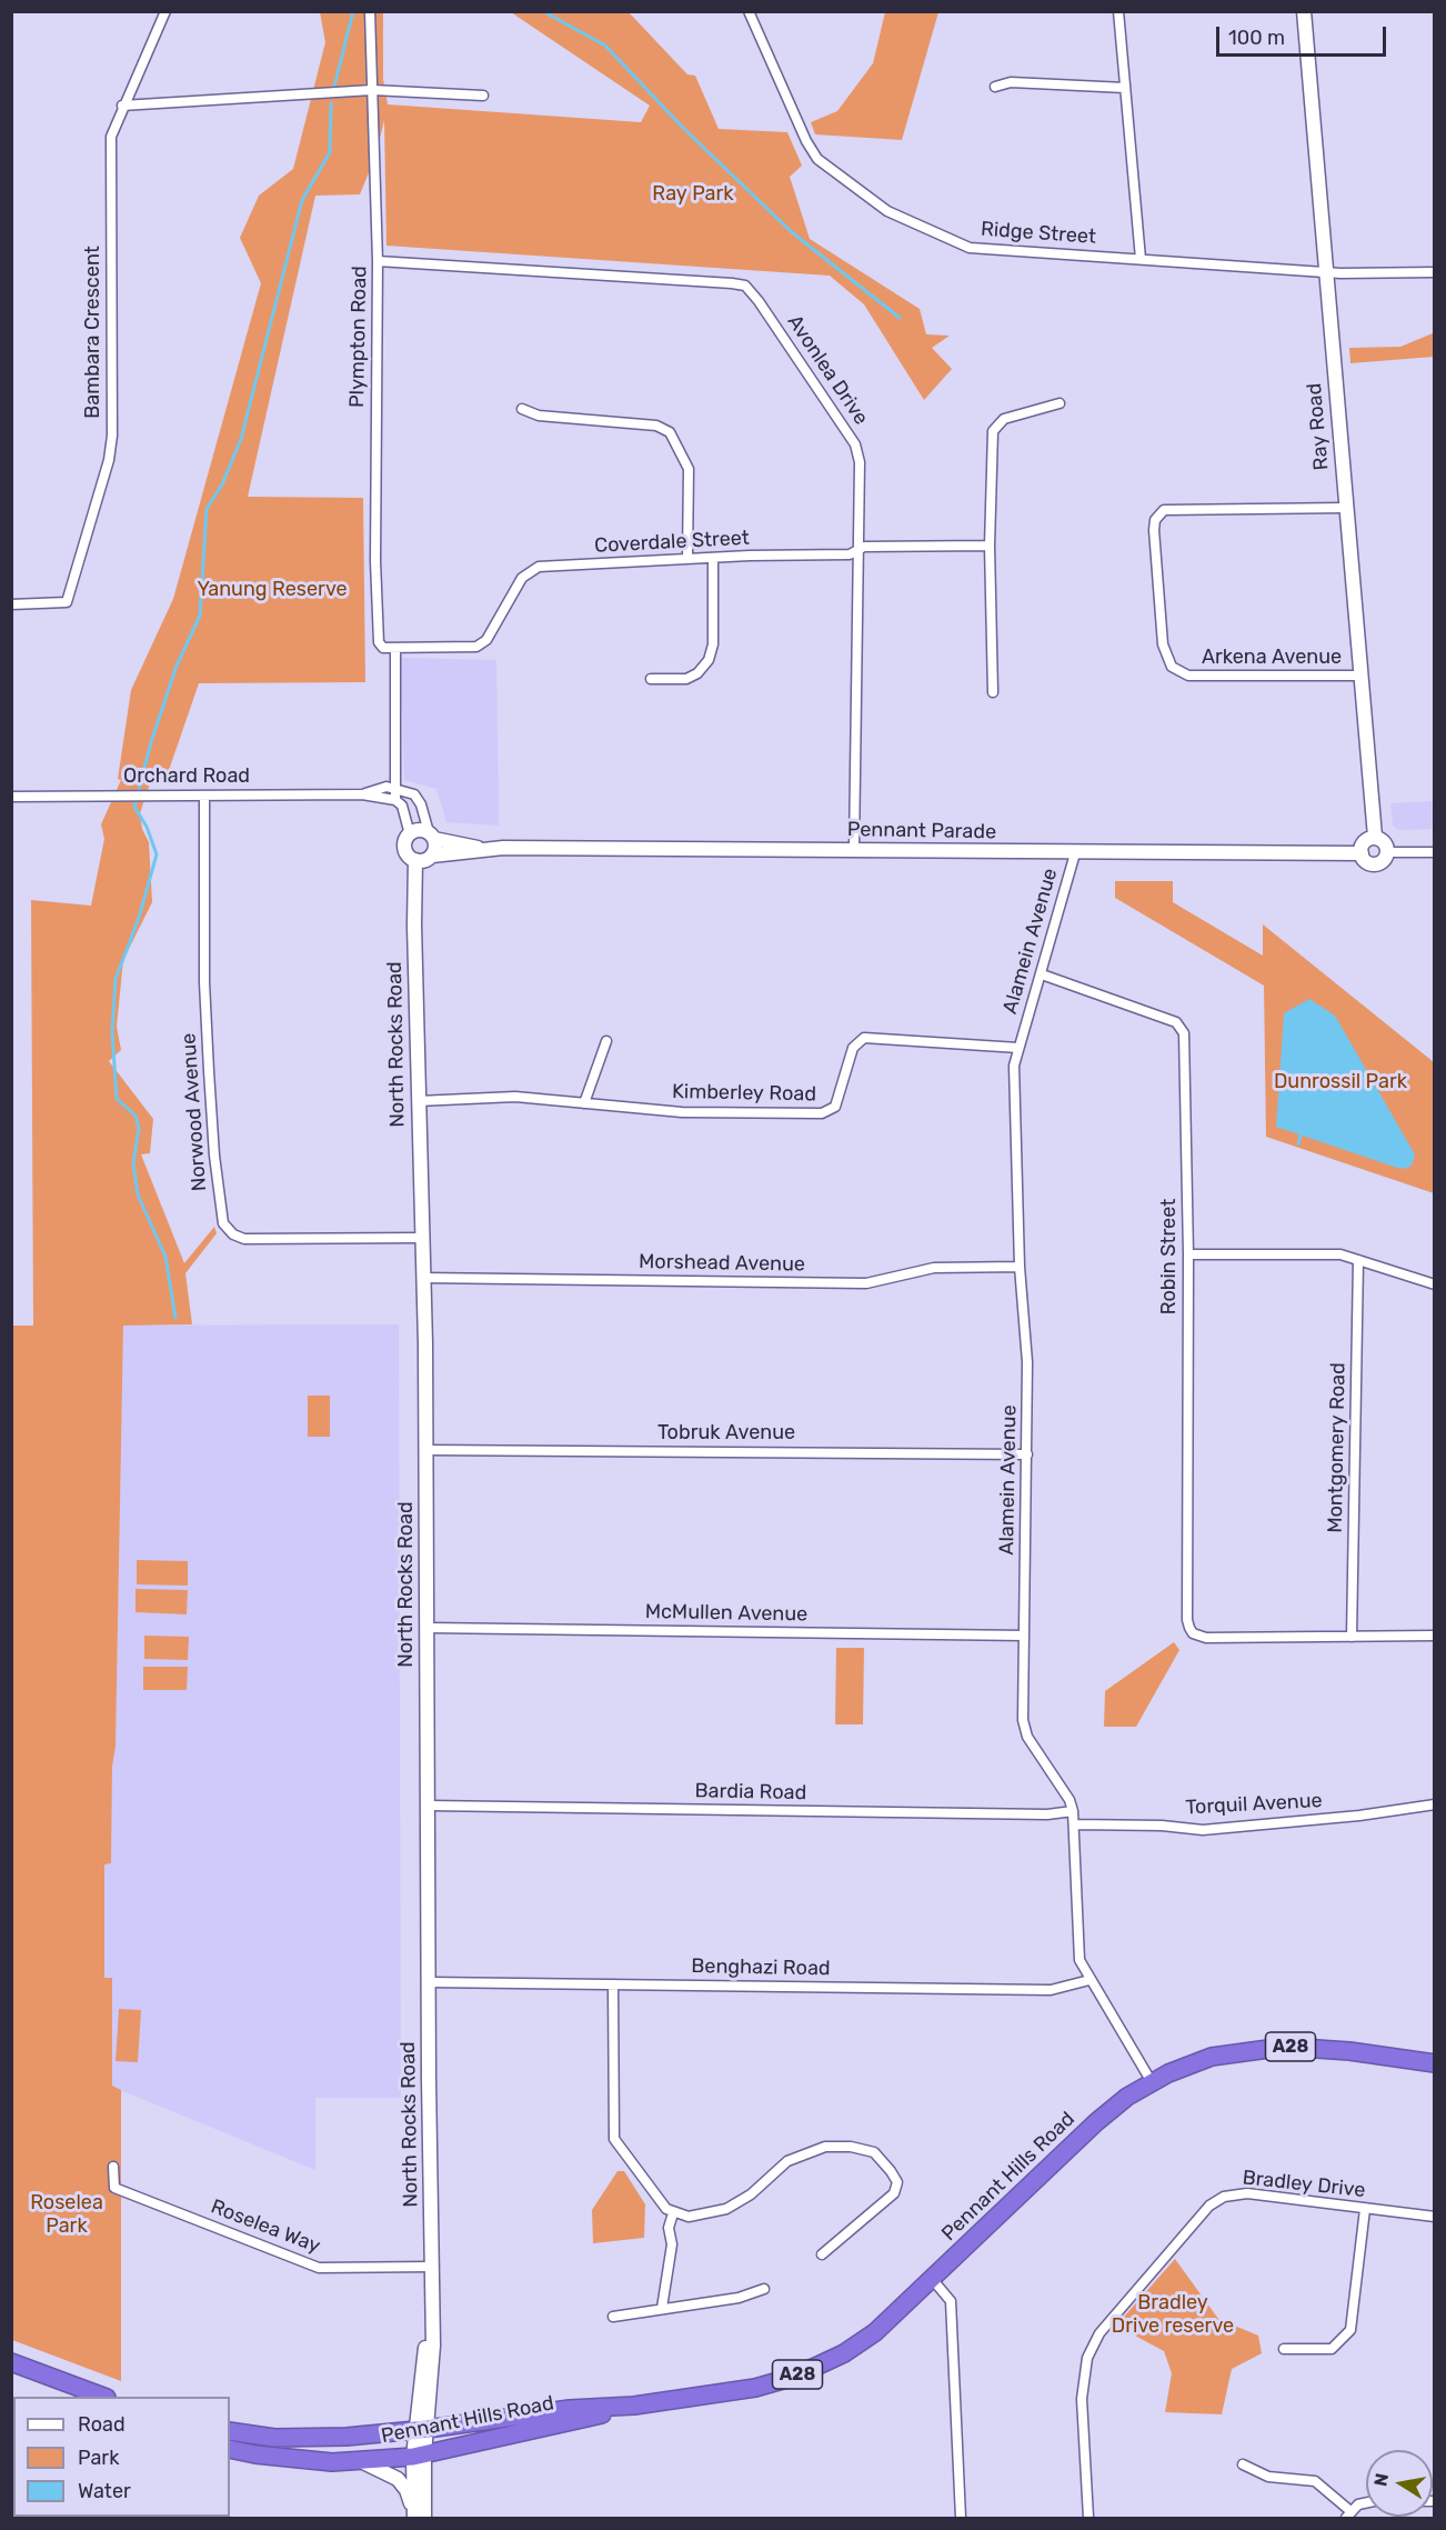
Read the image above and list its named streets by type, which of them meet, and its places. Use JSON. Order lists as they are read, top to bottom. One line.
{"streets":{"highway":["A28","Pennant Hills Road"],"street":["Ridge Street","Bambara Crescent","Plympton Road","Avonlea Drive","Ray Road","Coverdale Street","Arkena Avenue","Orchard Road","Pennant Parade","Alamein Avenue","North Rocks Road","Kimberley Road","Norwood Avenue","Robin Street","Morshead Avenue","Tobruk Avenue","Montgomery Road","McMullen Avenue","Bardia Road","Torquil Avenue","Benghazi Road","Bradley Drive","Roselea Way"]},"crossings":[["Ridge Street","Ray Road"],["Plympton Road","Avonlea Drive"],["Plympton Road","Coverdale Street"],["Avonlea Drive","Coverdale Street"],["Avonlea Drive","Pennant Parade"],["Ray Road","Arkena Avenue"],["Ray Road","Pennant Parade"],["Orchard Road","Norwood Avenue"],["Pennant Parade","Alamein Avenue"],["Pennant Parade","North Rocks Road"],["Alamein Avenue","Kimberley Road"],["Alamein Avenue","Robin Street"],["Alamein Avenue","Morshead Avenue"],["Alamein Avenue","Tobruk Avenue"],["Alamein Avenue","McMullen Avenue"],["Alamein Avenue","Bardia Road"],["Alamein Avenue","Torquil Avenue"],["Alamein Avenue","Benghazi Road"],["Alamein Avenue","Pennant Hills Road"],["North Rocks Road","Kimberley Road"],["North Rocks Road","Norwood Avenue"],["North Rocks Road","Morshead Avenue"],["North Rocks Road","Tobruk Avenue"],["North Rocks Road","McMullen Avenue"],["North Rocks Road","Bardia Road"],["North Rocks Road","Benghazi Road"],["North Rocks Road","Pennant Hills Road"],["North Rocks Road","Roselea Way"],["Robin Street","Montgomery Road"]],"parks":["Ray Park","Yanung Reserve","Dunrossil Park","Roselea Park","Bradley Drive reserve"],"legend":["Road","Park","Water"],"scale_bar":"100 m","north":"left"}
